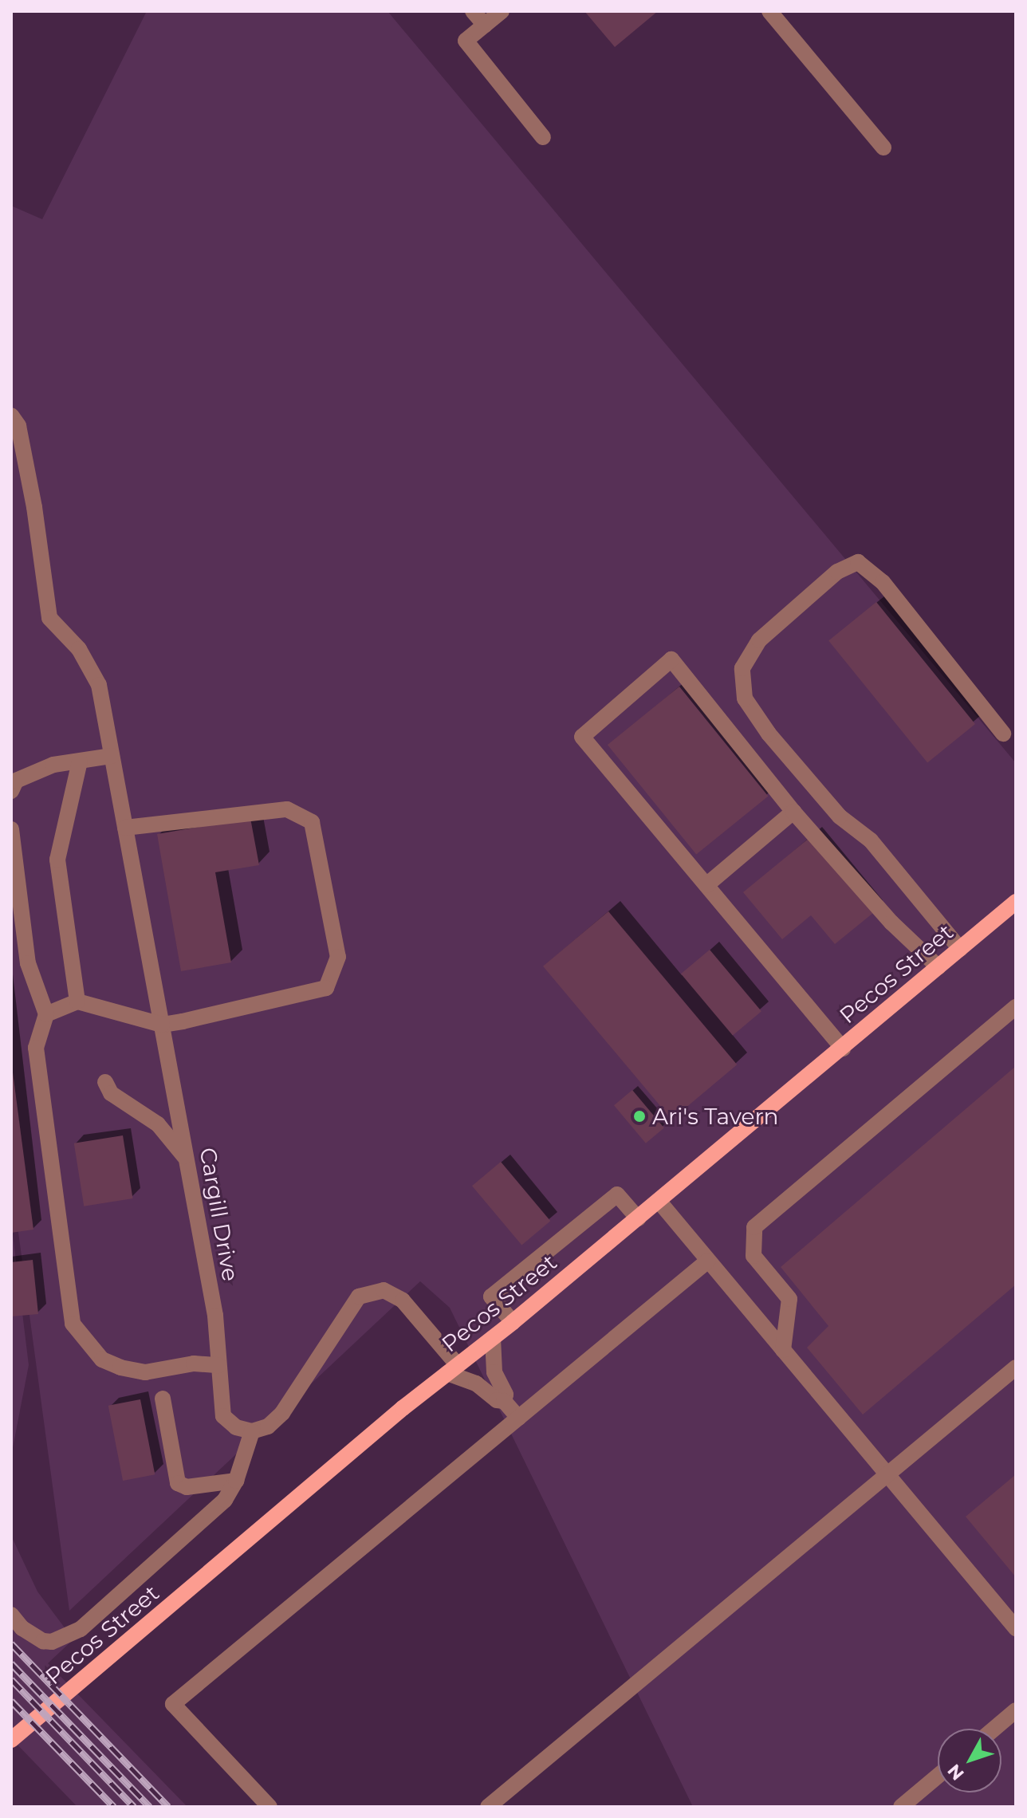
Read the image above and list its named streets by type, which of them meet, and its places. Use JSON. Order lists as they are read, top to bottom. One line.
{"streets":{"main road":["Pecos Street"],"street":["Cargill Drive"]},"places":["Ari's Tavern"],"north":"bottom left"}
